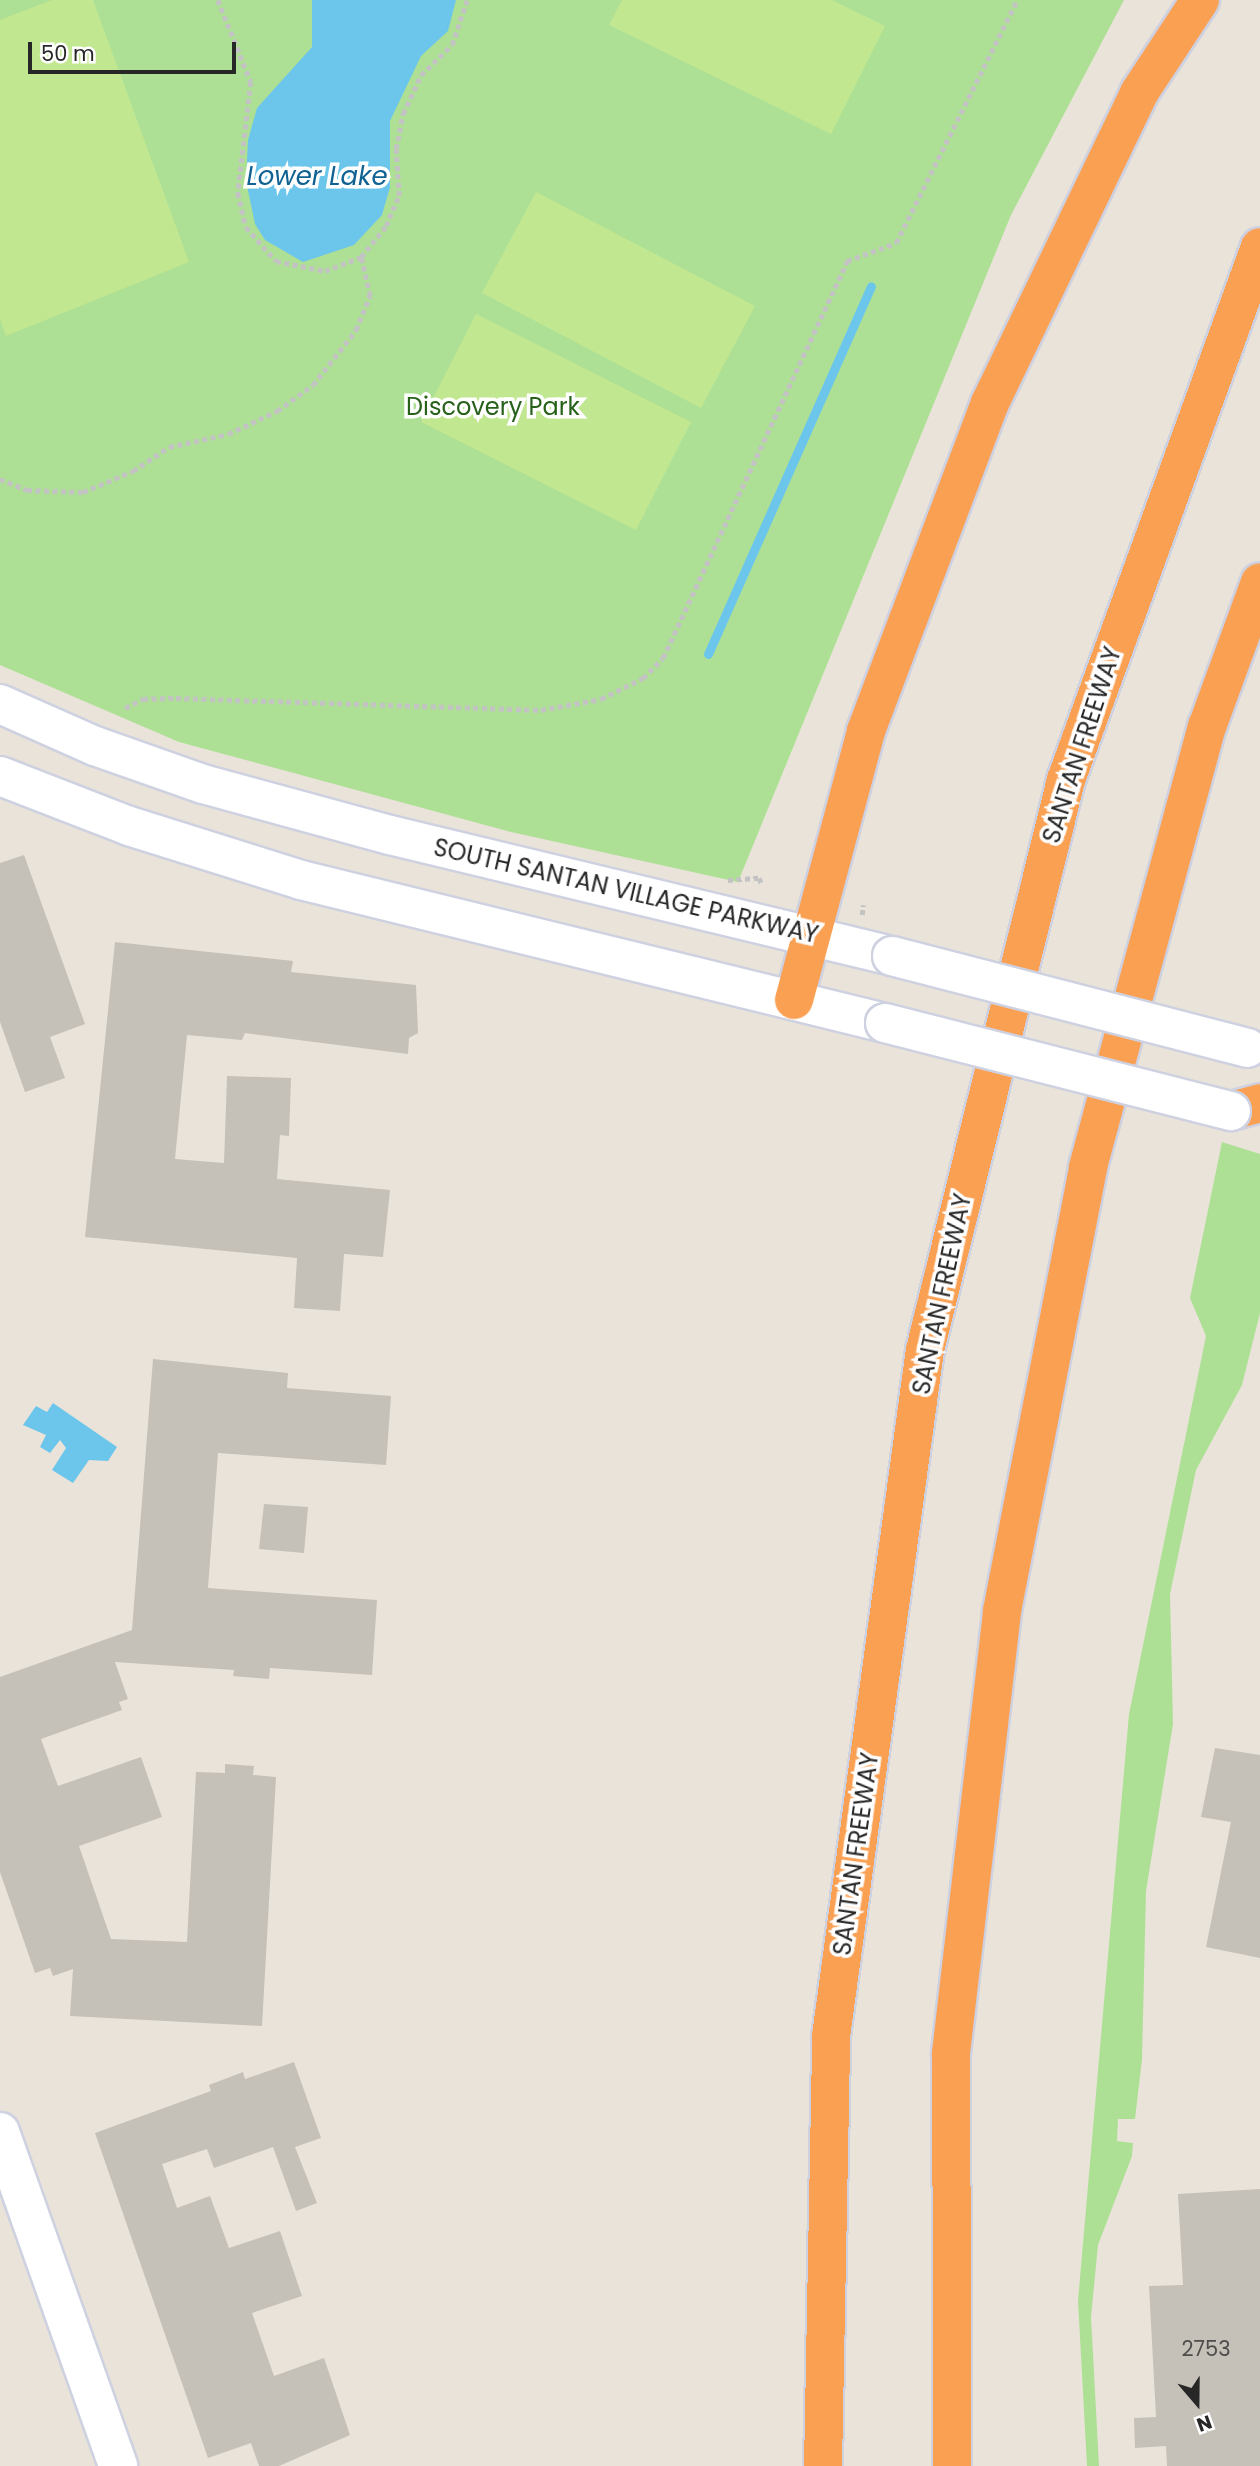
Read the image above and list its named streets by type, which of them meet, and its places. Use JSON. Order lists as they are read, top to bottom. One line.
{"streets":{"highway":["SANTAN FREEWAY"],"main road":["SOUTH SANTAN VILLAGE PARKWAY"]},"water":["Lower Lake"],"parks":["Discovery Park"],"house_numbers":["2753"],"scale_bar":"50 m","north":"bottom"}
